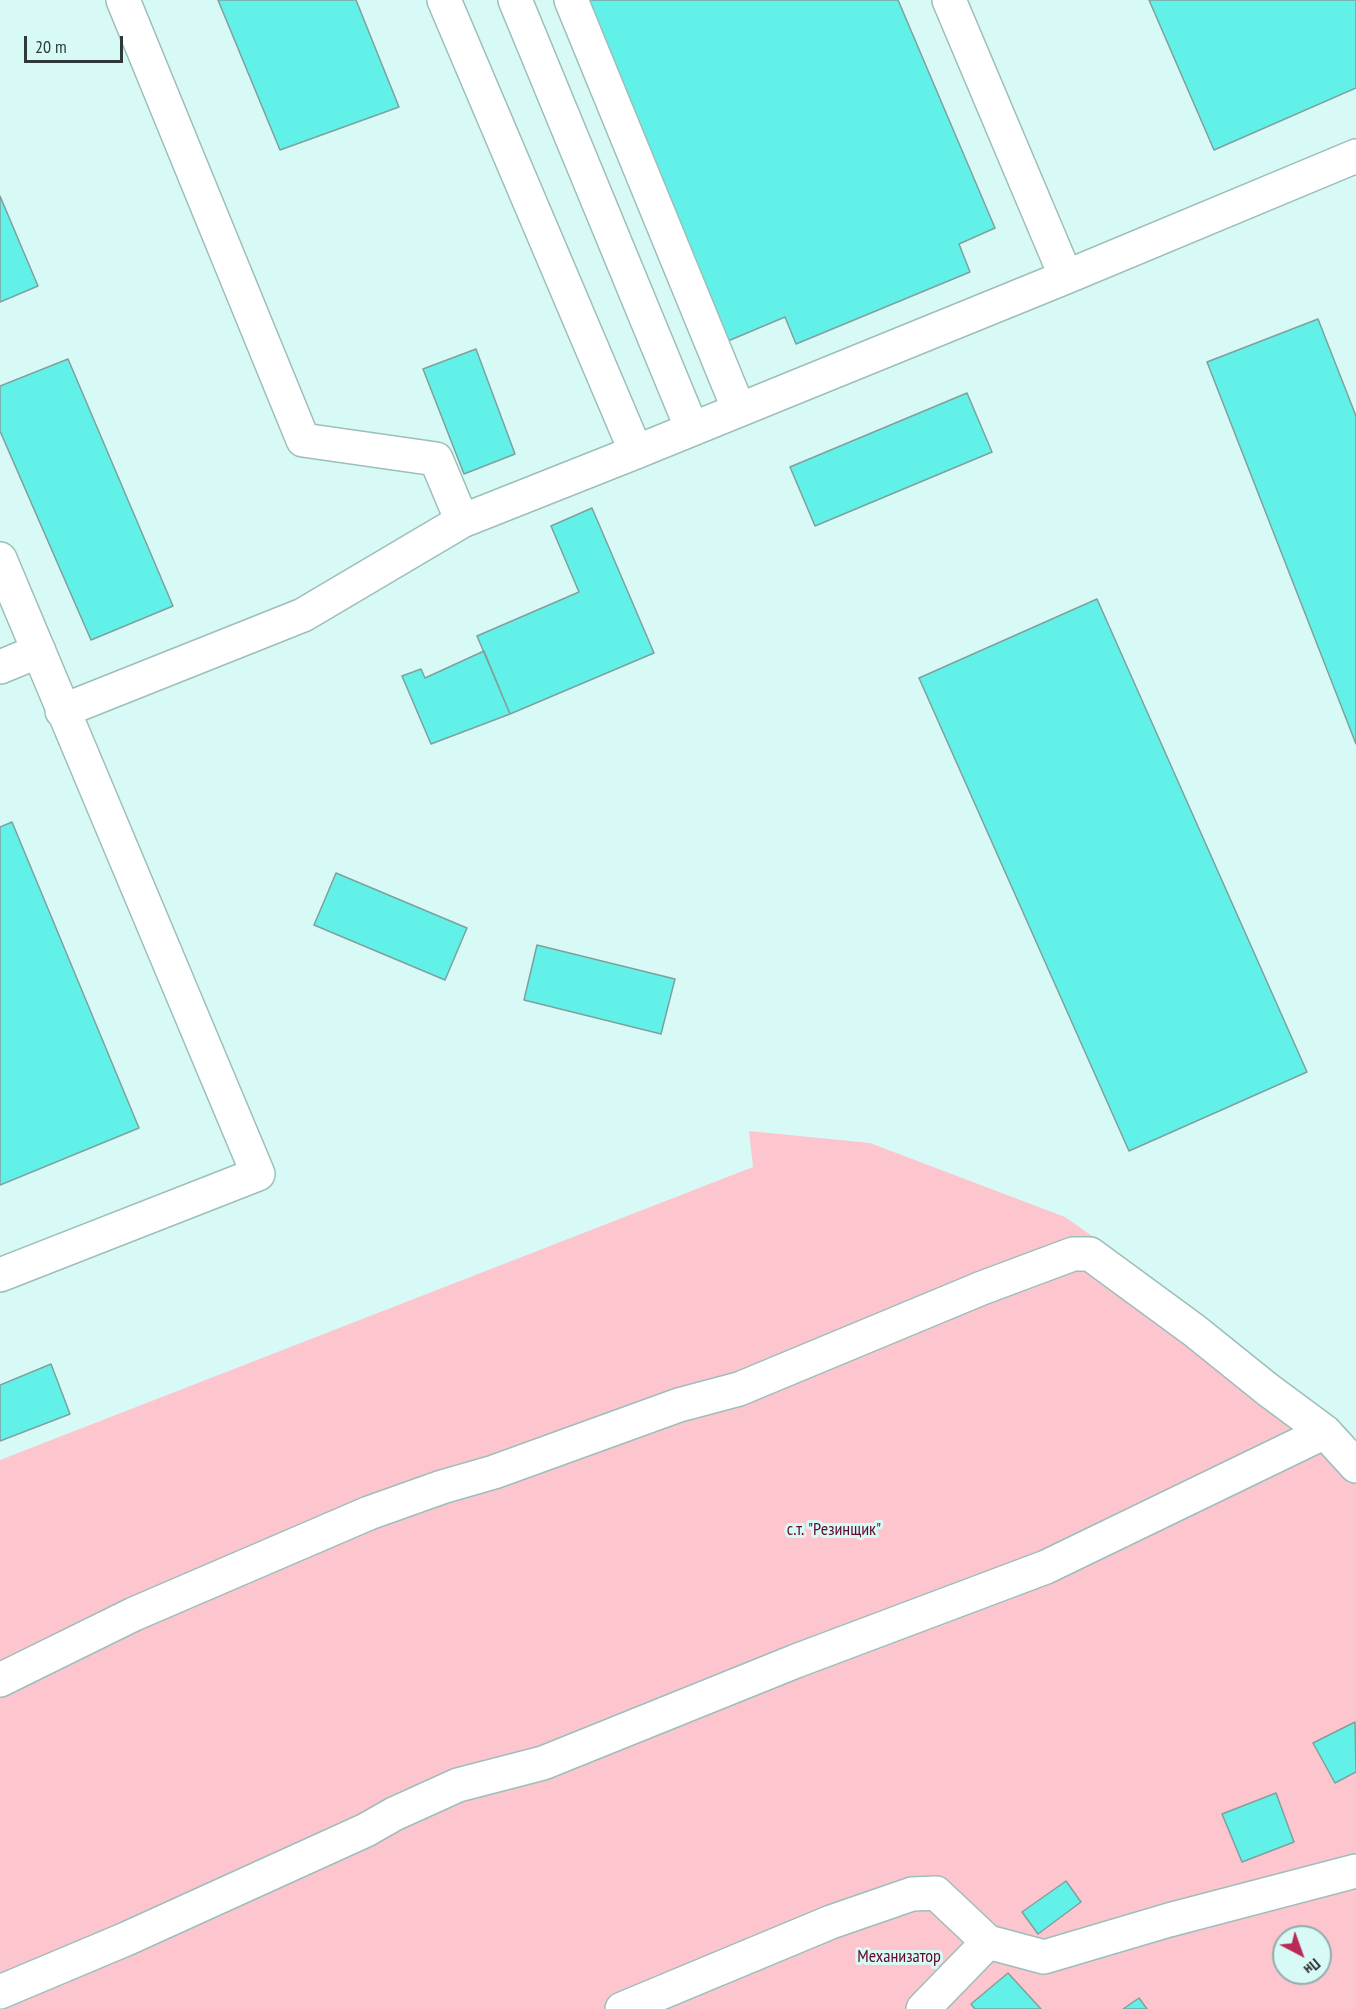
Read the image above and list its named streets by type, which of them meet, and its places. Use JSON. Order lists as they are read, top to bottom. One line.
{"parks":["с.т. \"Резинщик\"","Механизатор"],"scale_bar":"20 m","north":"bottom right"}
